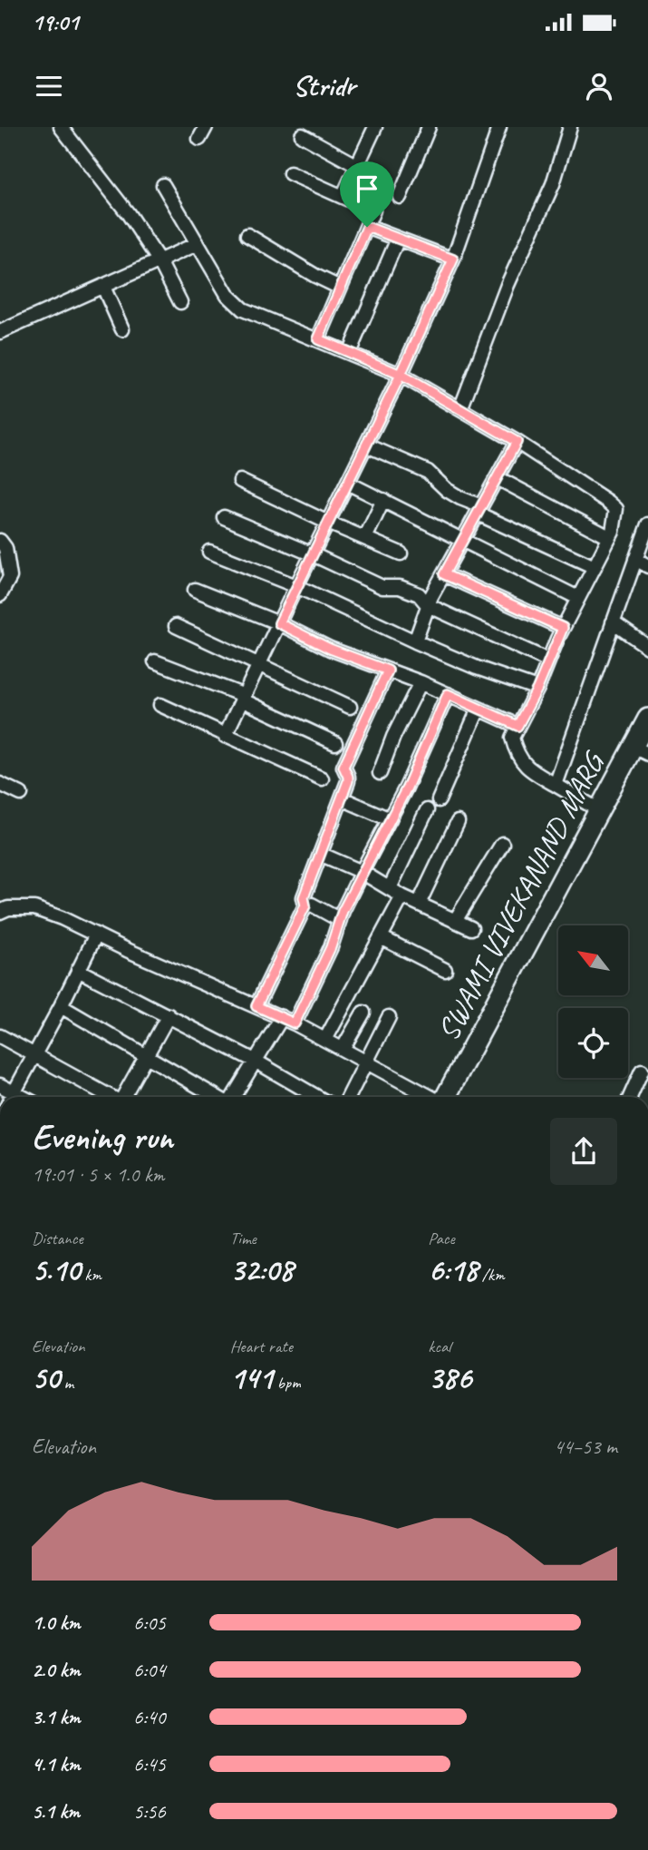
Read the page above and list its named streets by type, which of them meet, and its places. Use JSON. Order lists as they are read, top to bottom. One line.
{"streets":{"main road":["SWAMI VIVEKANAND MARG"]},"north":"top left","page":{"status":"19:01","header":"Stridr","heading":["Evening run","19:01 · 5 × 1.0 km"],"stats":[["Distance","5.10 km"],["Time","32:08"],["Pace","6:18 /km"],["Elevation","50 m"],["Heart rate","141 bpm"],["kcal","386"]],"chart":["Elevation","44–53 m"],"list":[{"name":"1.0 km","note":"6:05"},{"name":"2.0 km","note":"6:04"},{"name":"3.1 km","note":"6:40"},{"name":"4.1 km","note":"6:45"},{"name":"5.1 km","note":"5:56"}]}}
